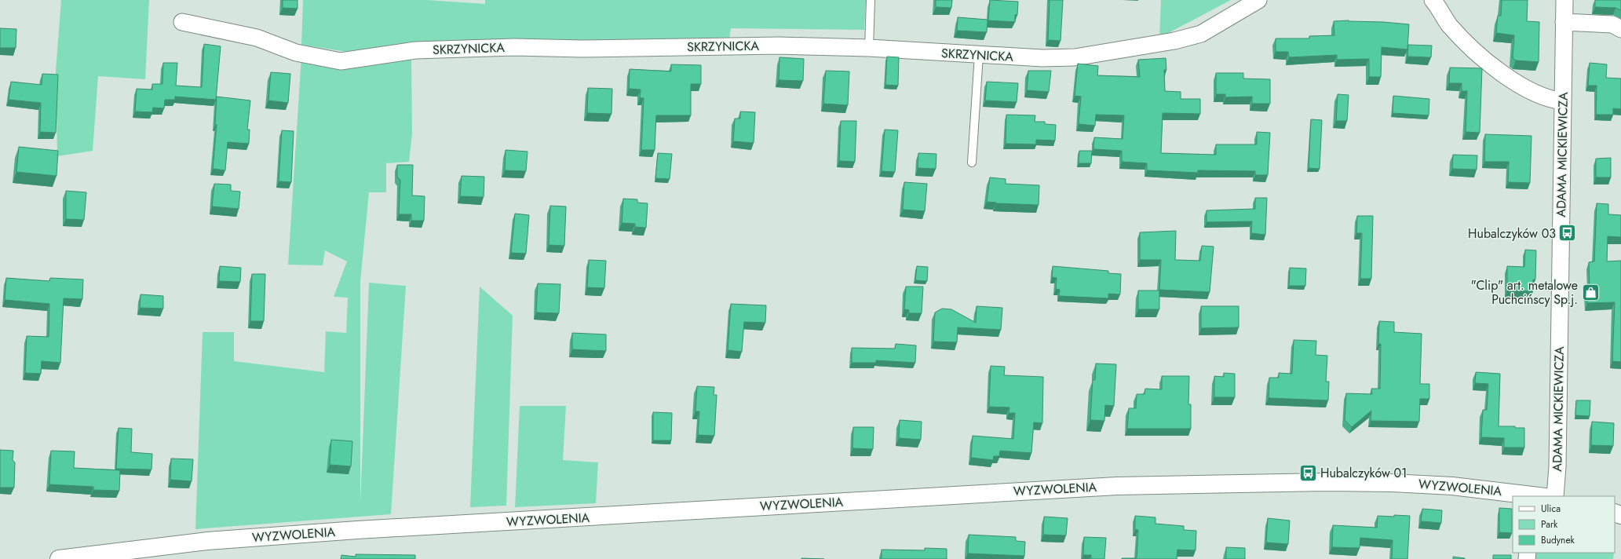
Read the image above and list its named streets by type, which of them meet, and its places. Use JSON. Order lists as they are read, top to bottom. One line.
{"streets":{"street":["SKRZYNICKA","ADAMA MICKIEWICZA","WYZWOLENIA"]},"places":{"bus stop":["Hubalczyków 03","Hubalczyków 01"],"shop":["\"Clip\" art. metalowe Puchcińscy Sp.j."]},"legend":["Ulica","Park","Budynek"]}
